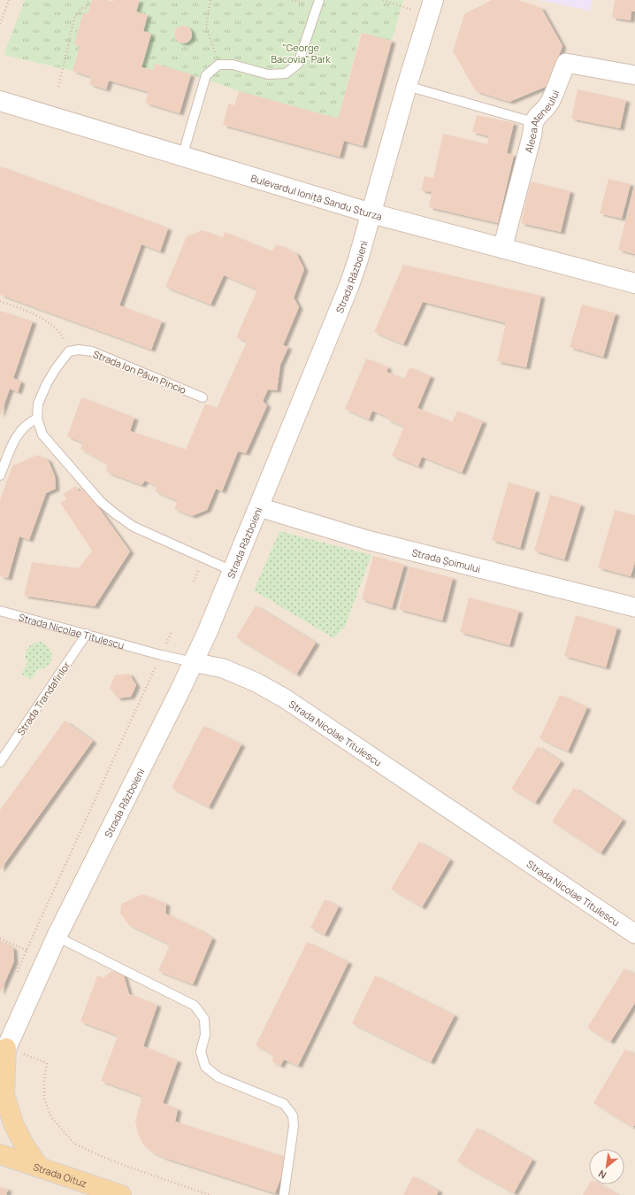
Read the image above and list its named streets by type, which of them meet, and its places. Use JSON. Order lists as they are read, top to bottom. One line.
{"streets":{"main road":["Strada Oituz"],"street":["Aleea Ateneului","Bulevardul Ioniță Sandu Sturza","Strada Războieni","Strada Șoimului","Strada Nicolae Titulescu"],"lane":["Strada Ion Păun Pincio","Strada Trandafirilor"]},"crossings":[["Aleea Ateneului","Bulevardul Ioniță Sandu Sturza"],["Bulevardul Ioniță Sandu Sturza","Strada Războieni"],["Strada Războieni","Strada Șoimului"],["Strada Războieni","Strada Nicolae Titulescu"],["Strada Nicolae Titulescu","Strada Trandafirilor"]],"parks":["\"George Bacovia\" Park"],"north":"bottom left"}
